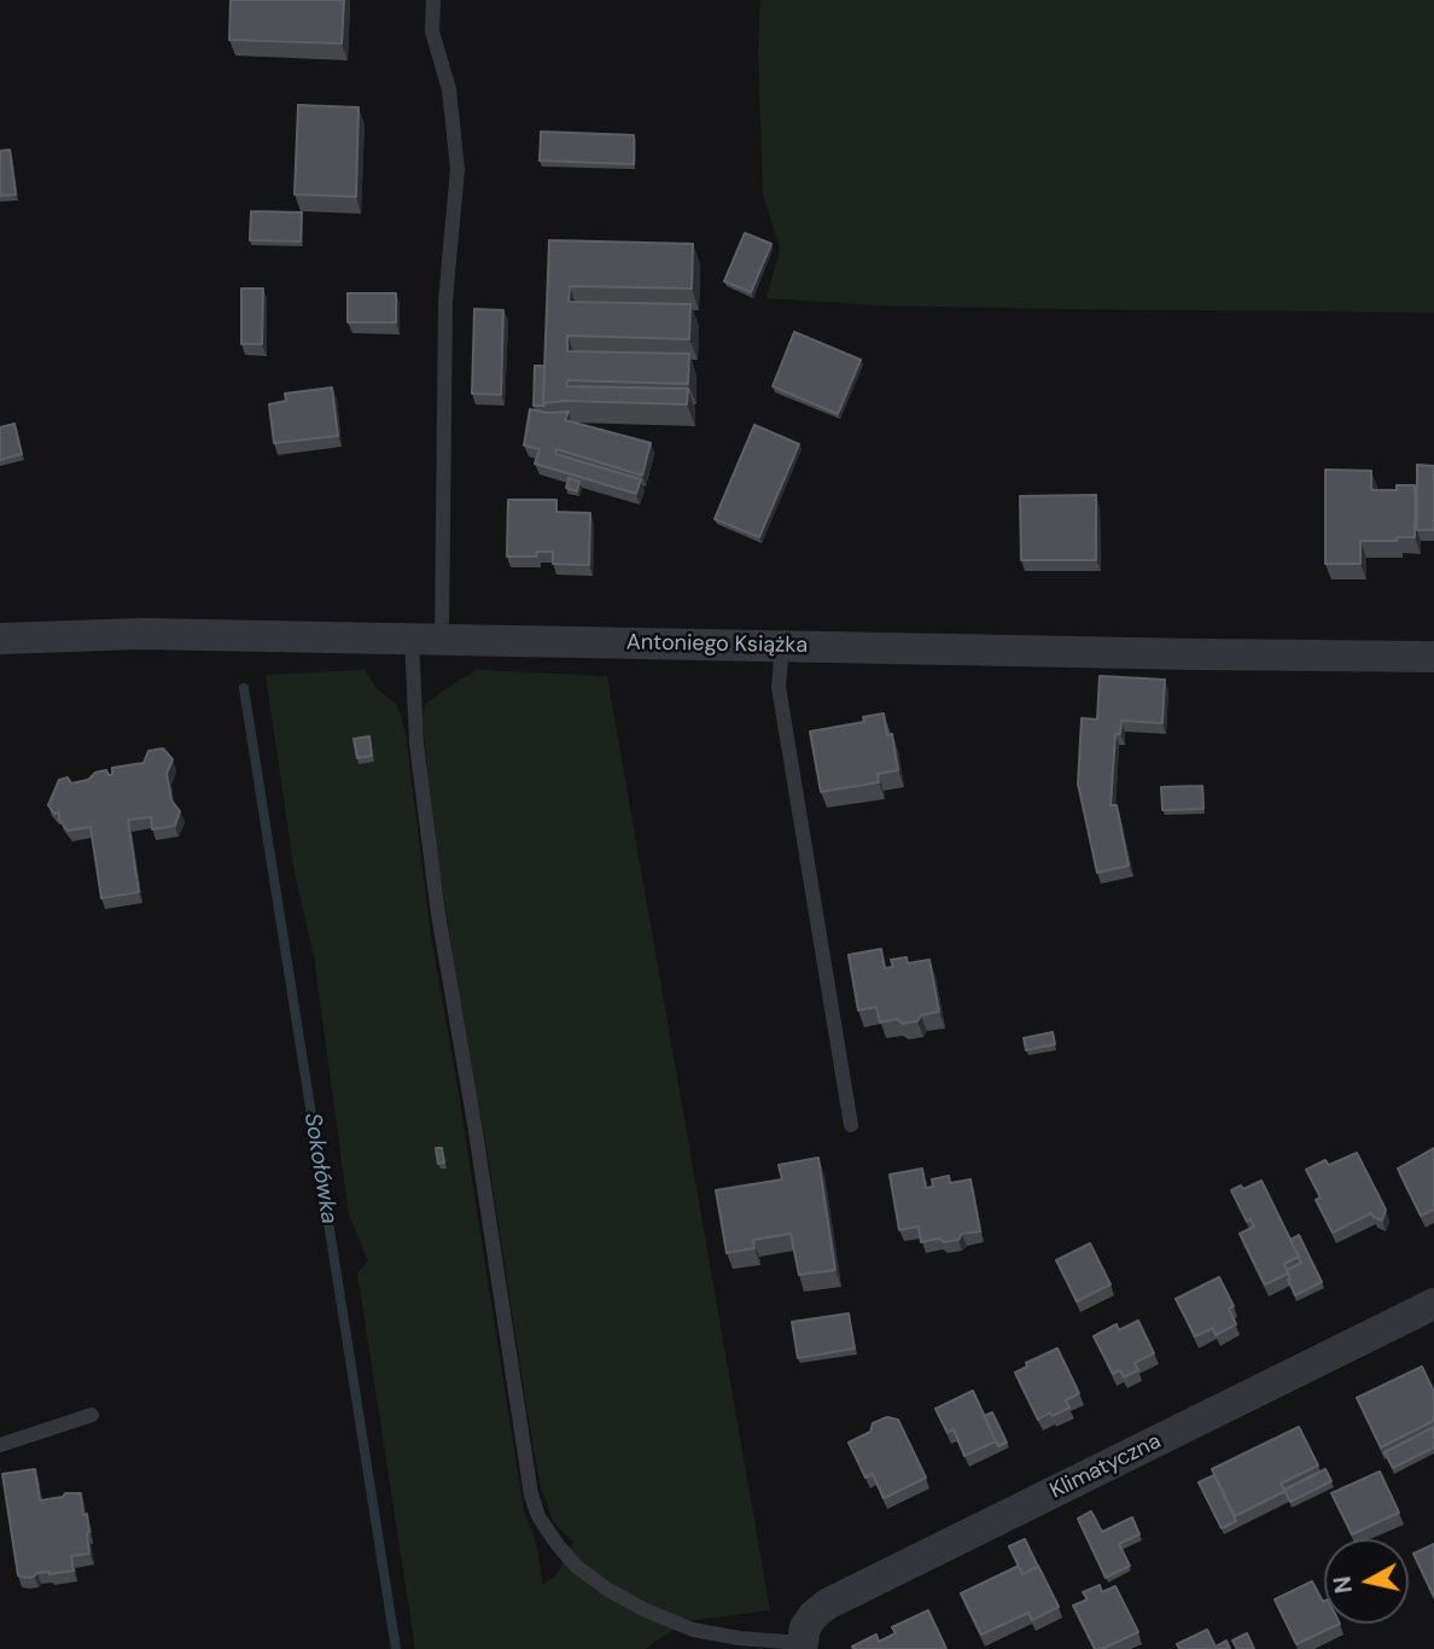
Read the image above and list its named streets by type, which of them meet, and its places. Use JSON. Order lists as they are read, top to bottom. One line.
{"streets":{"street":["Antoniego Książka","Klimatyczna"]},"water":["Sokołówka"],"north":"left"}
